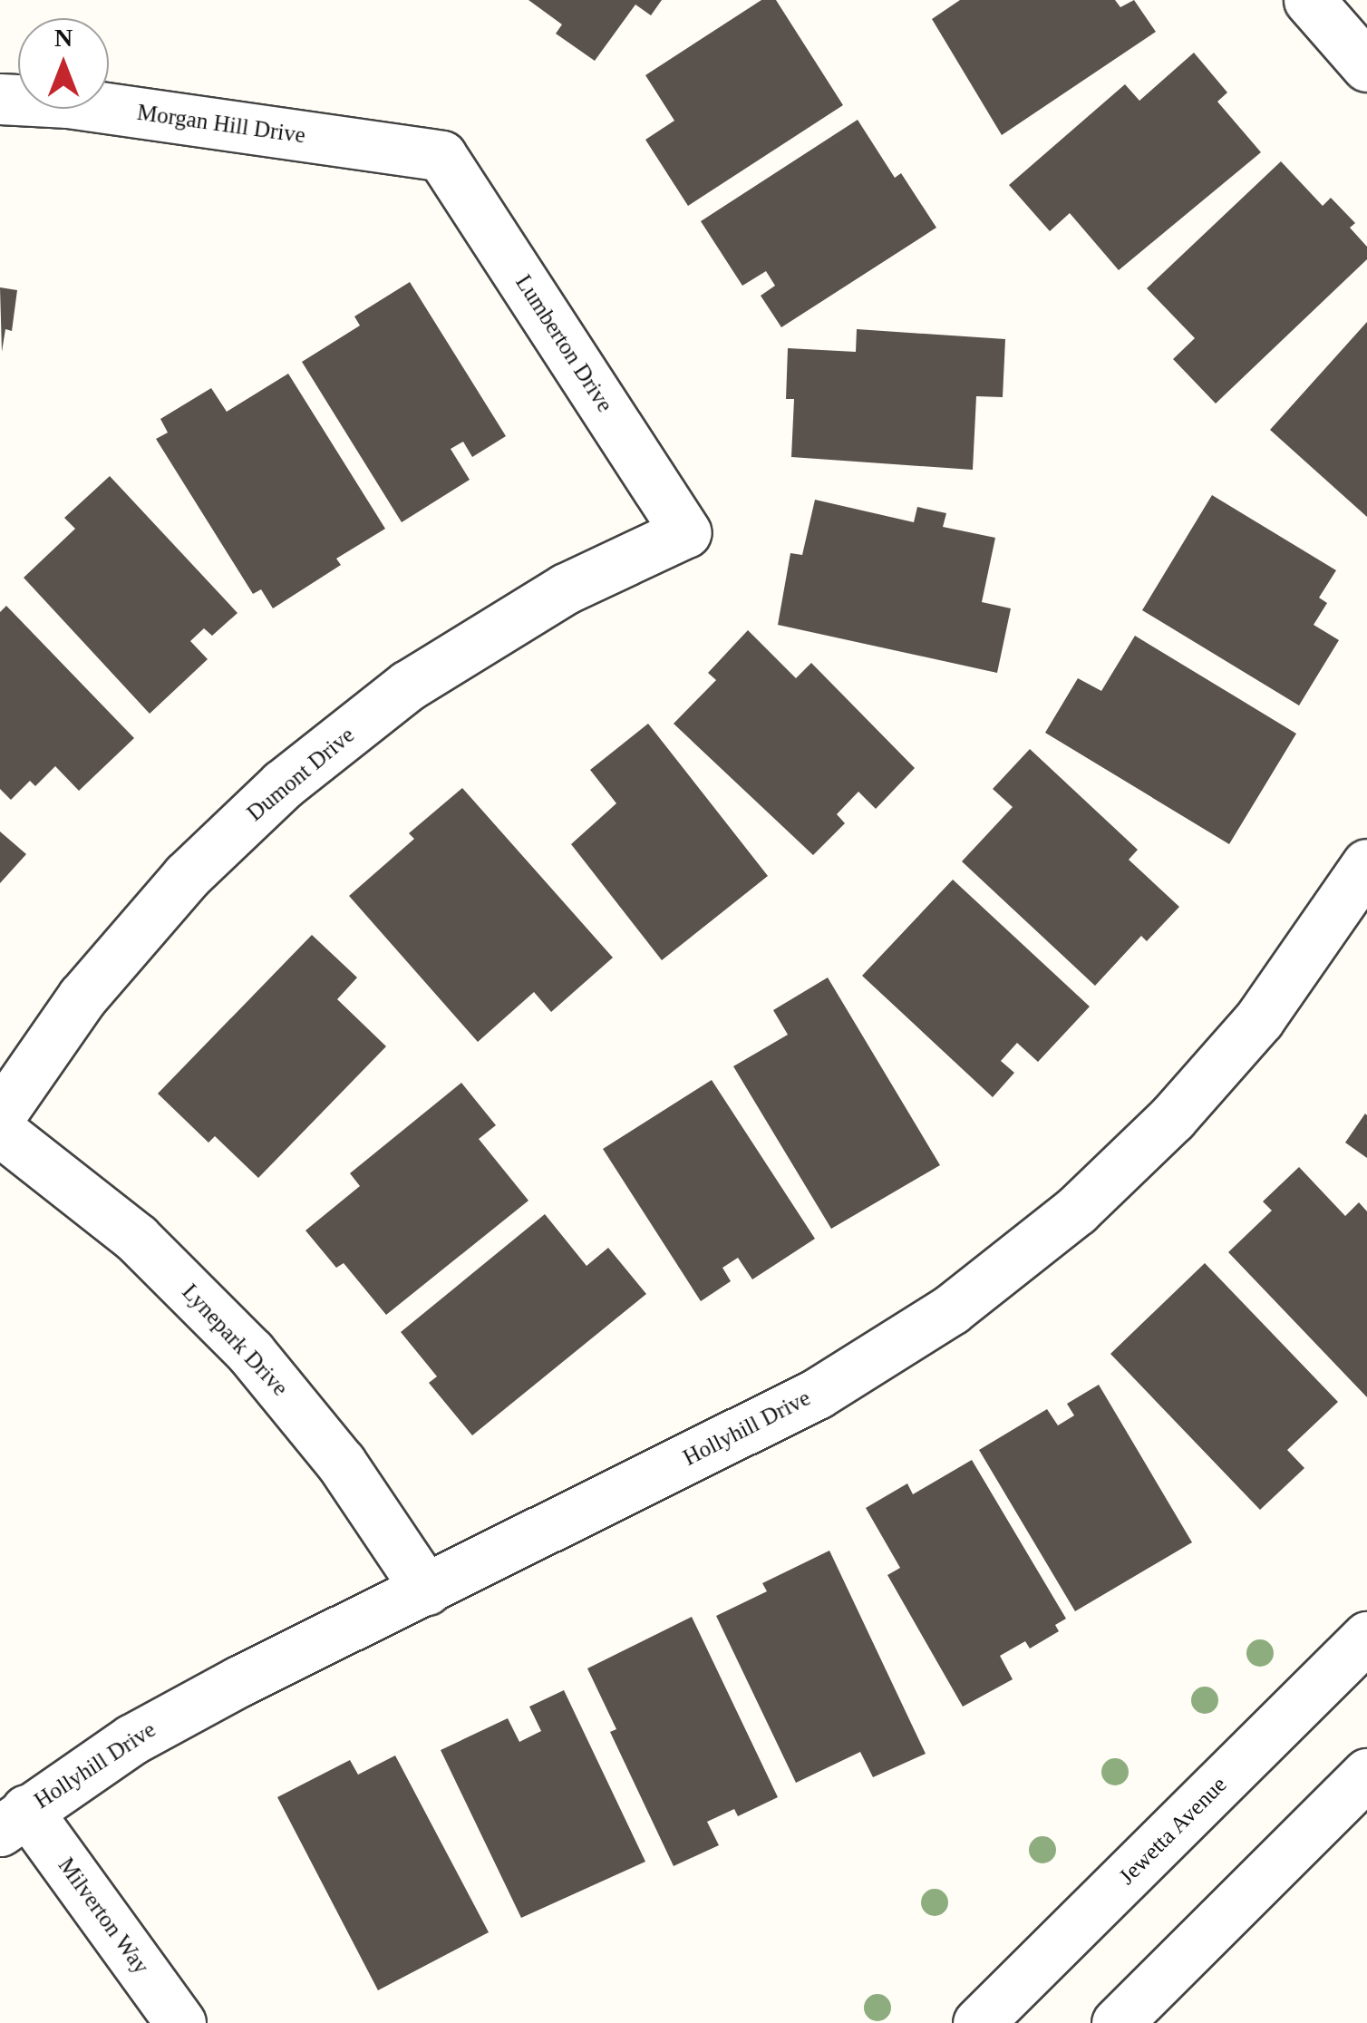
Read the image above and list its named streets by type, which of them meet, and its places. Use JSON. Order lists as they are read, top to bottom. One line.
{"streets":{"street":["Morgan Hill Drive","Lumberton Drive","Dumont Drive","Lynepark Drive","Hollyhill Drive","Jewetta Avenue","Milverton Way"]},"crossings":[["Morgan Hill Drive","Lumberton Drive"],["Lumberton Drive","Dumont Drive"],["Lynepark Drive","Hollyhill Drive"],["Hollyhill Drive","Milverton Way"]],"north":"top"}
